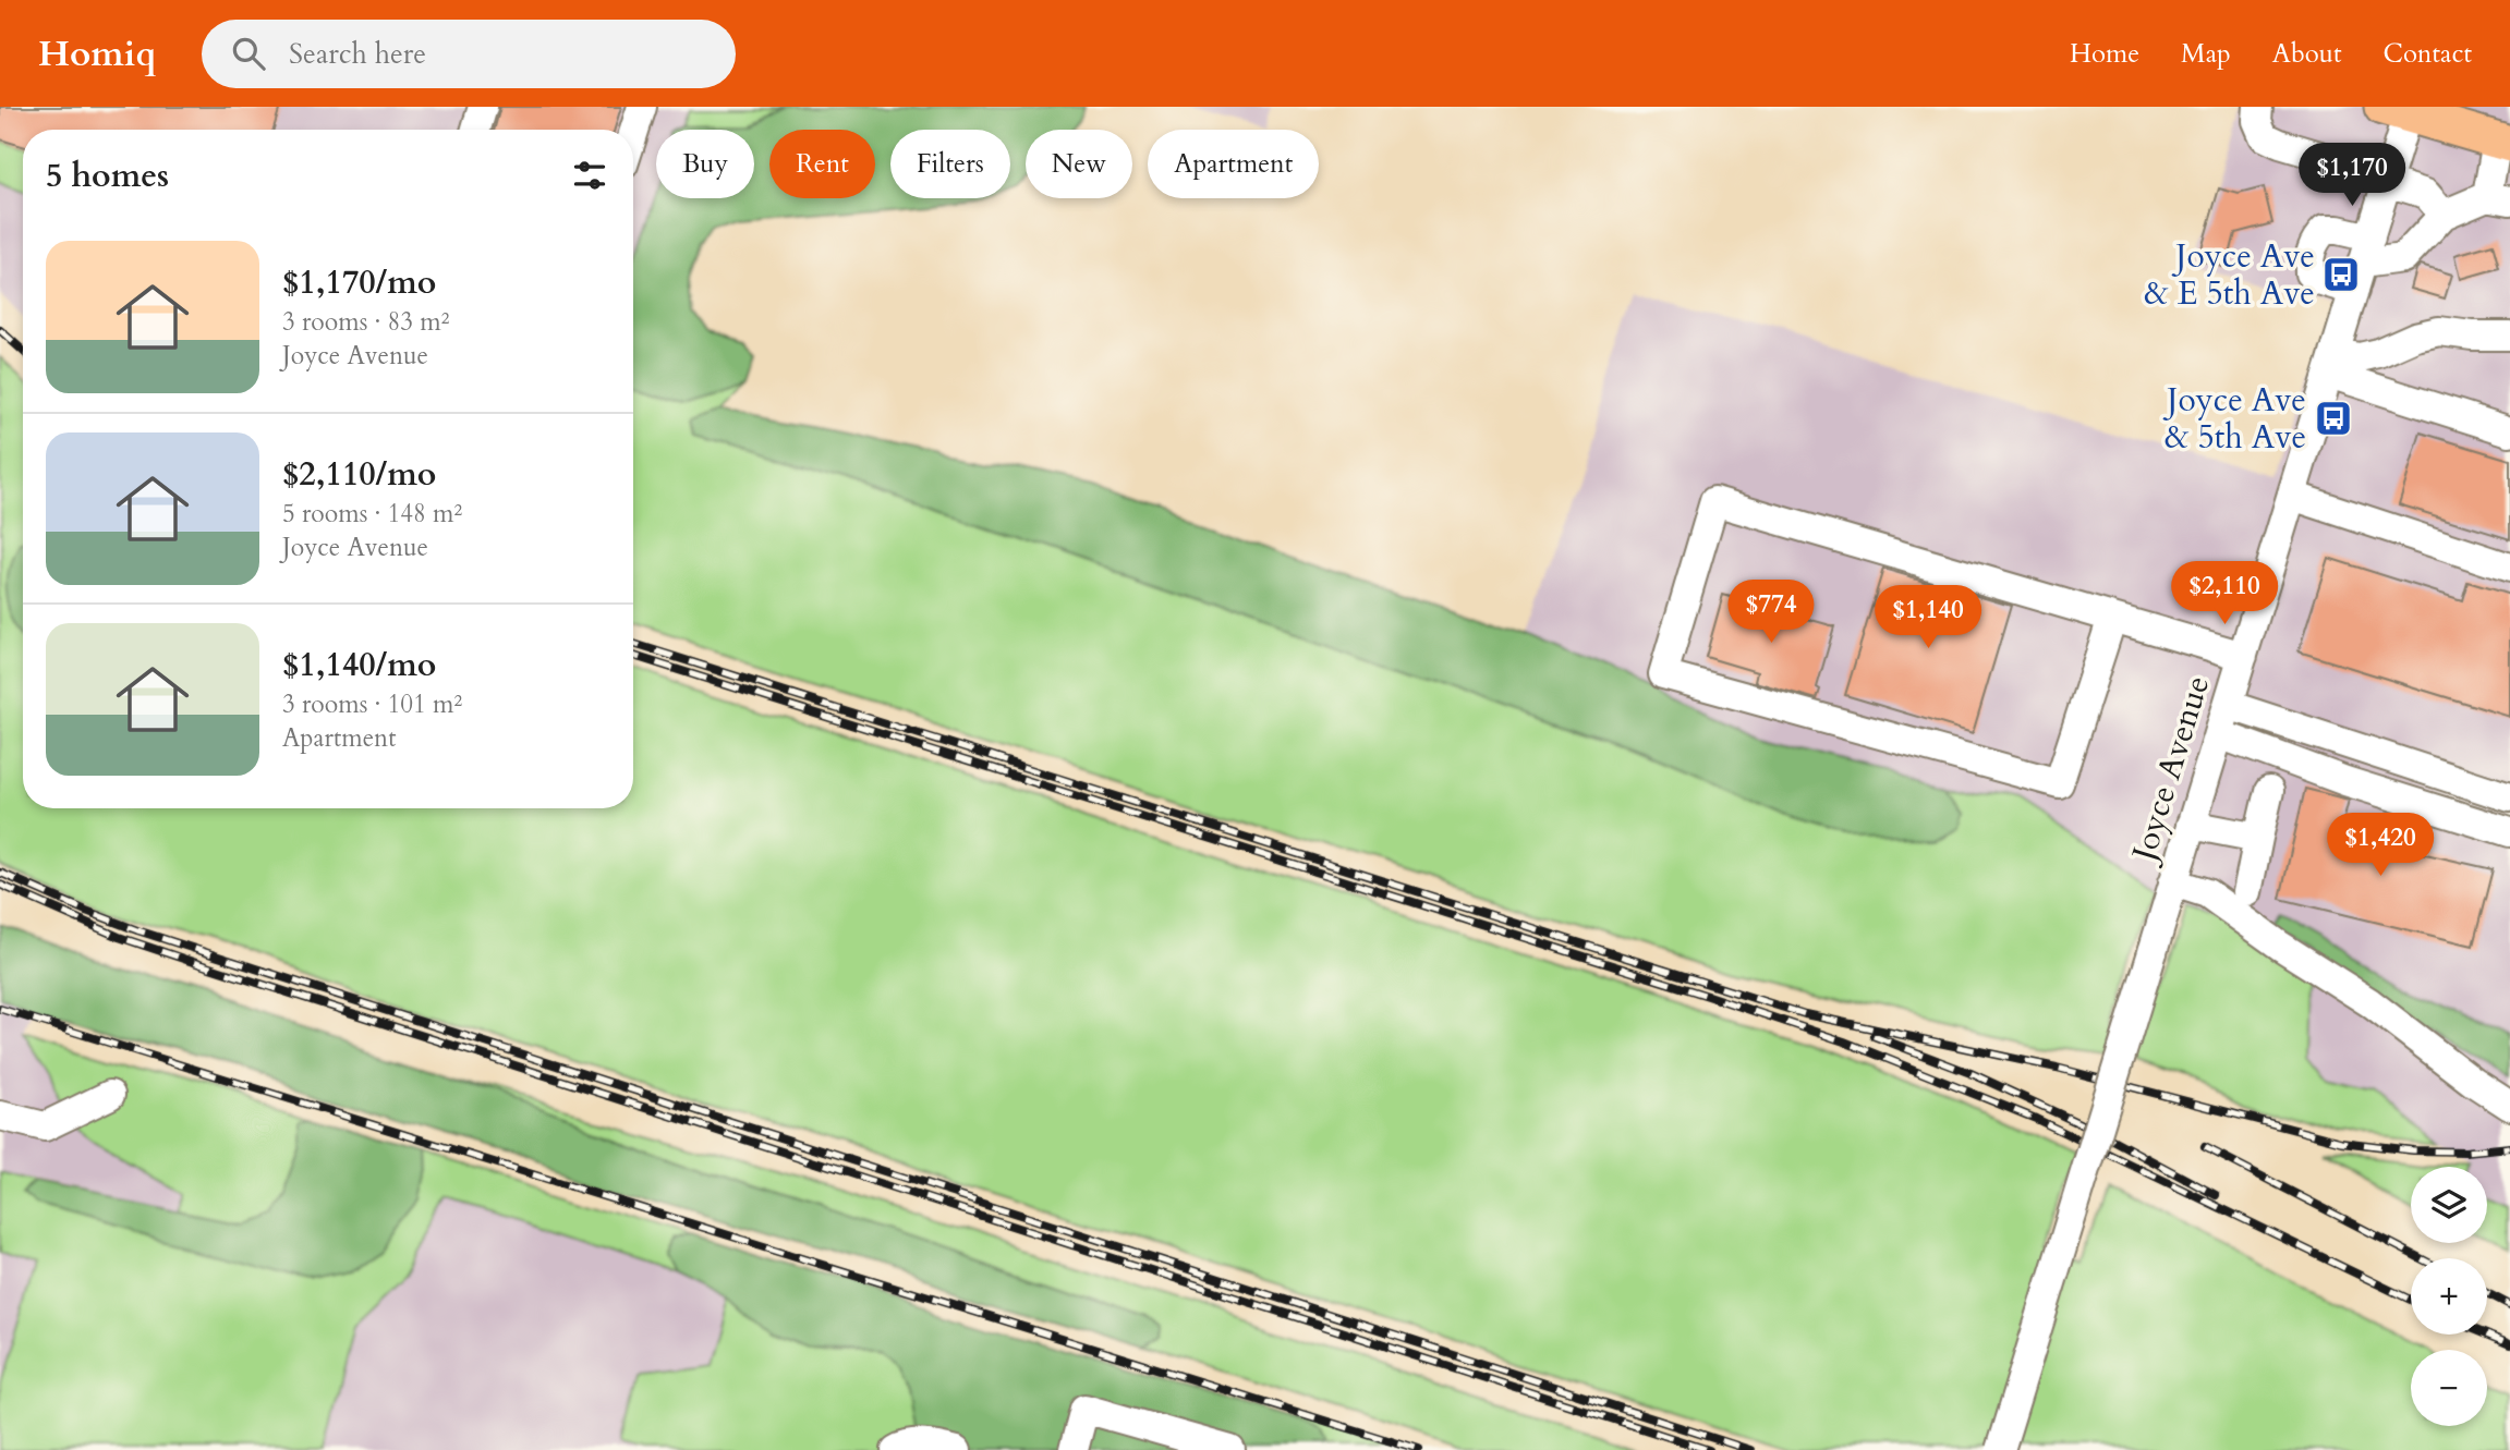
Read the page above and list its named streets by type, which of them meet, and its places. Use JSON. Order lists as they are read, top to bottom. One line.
{"streets":{"street":["Joyce Avenue"]},"places":{"bus stop":["Joyce Ave & E 5th Ave","Joyce Ave & 5th Ave"]},"page":{"header":"Homiq","search":"Search here","nav":["Home","Map","About","Contact"],"chip":["Buy","Rent","Filters","New","Apartment"],"heading":"5 homes","price":["$1,170","$2,110","$774","$1,140","$1,420"],"list":[{"name":"$1,170/mo","note":"3 rooms · 83 m² · Joyce Avenue"},{"name":"$2,110/mo","note":"5 rooms · 148 m² · Joyce Avenue"},{"name":"$1,140/mo","note":"3 rooms · 101 m² · Apartment"}],"map_buttons":["+","−"]}}
